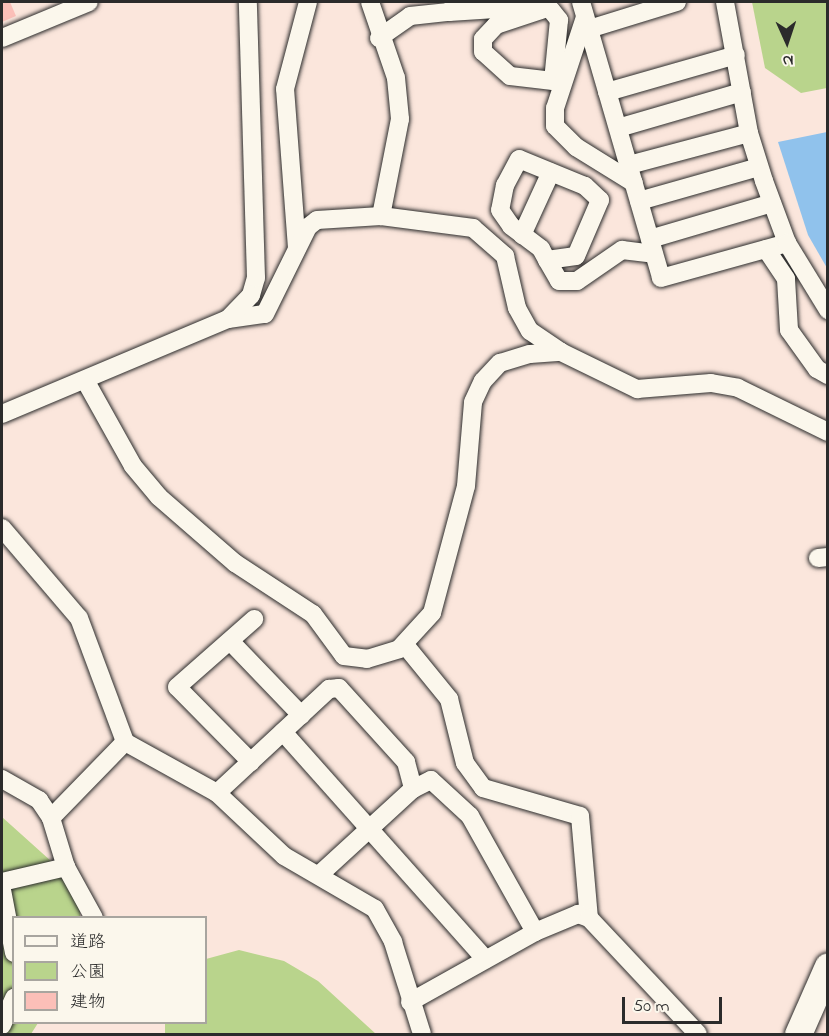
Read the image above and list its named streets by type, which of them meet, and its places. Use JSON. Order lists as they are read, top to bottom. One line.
{"legend":["道路","公園","建物"],"scale_bar":"50 m","north":"bottom"}
